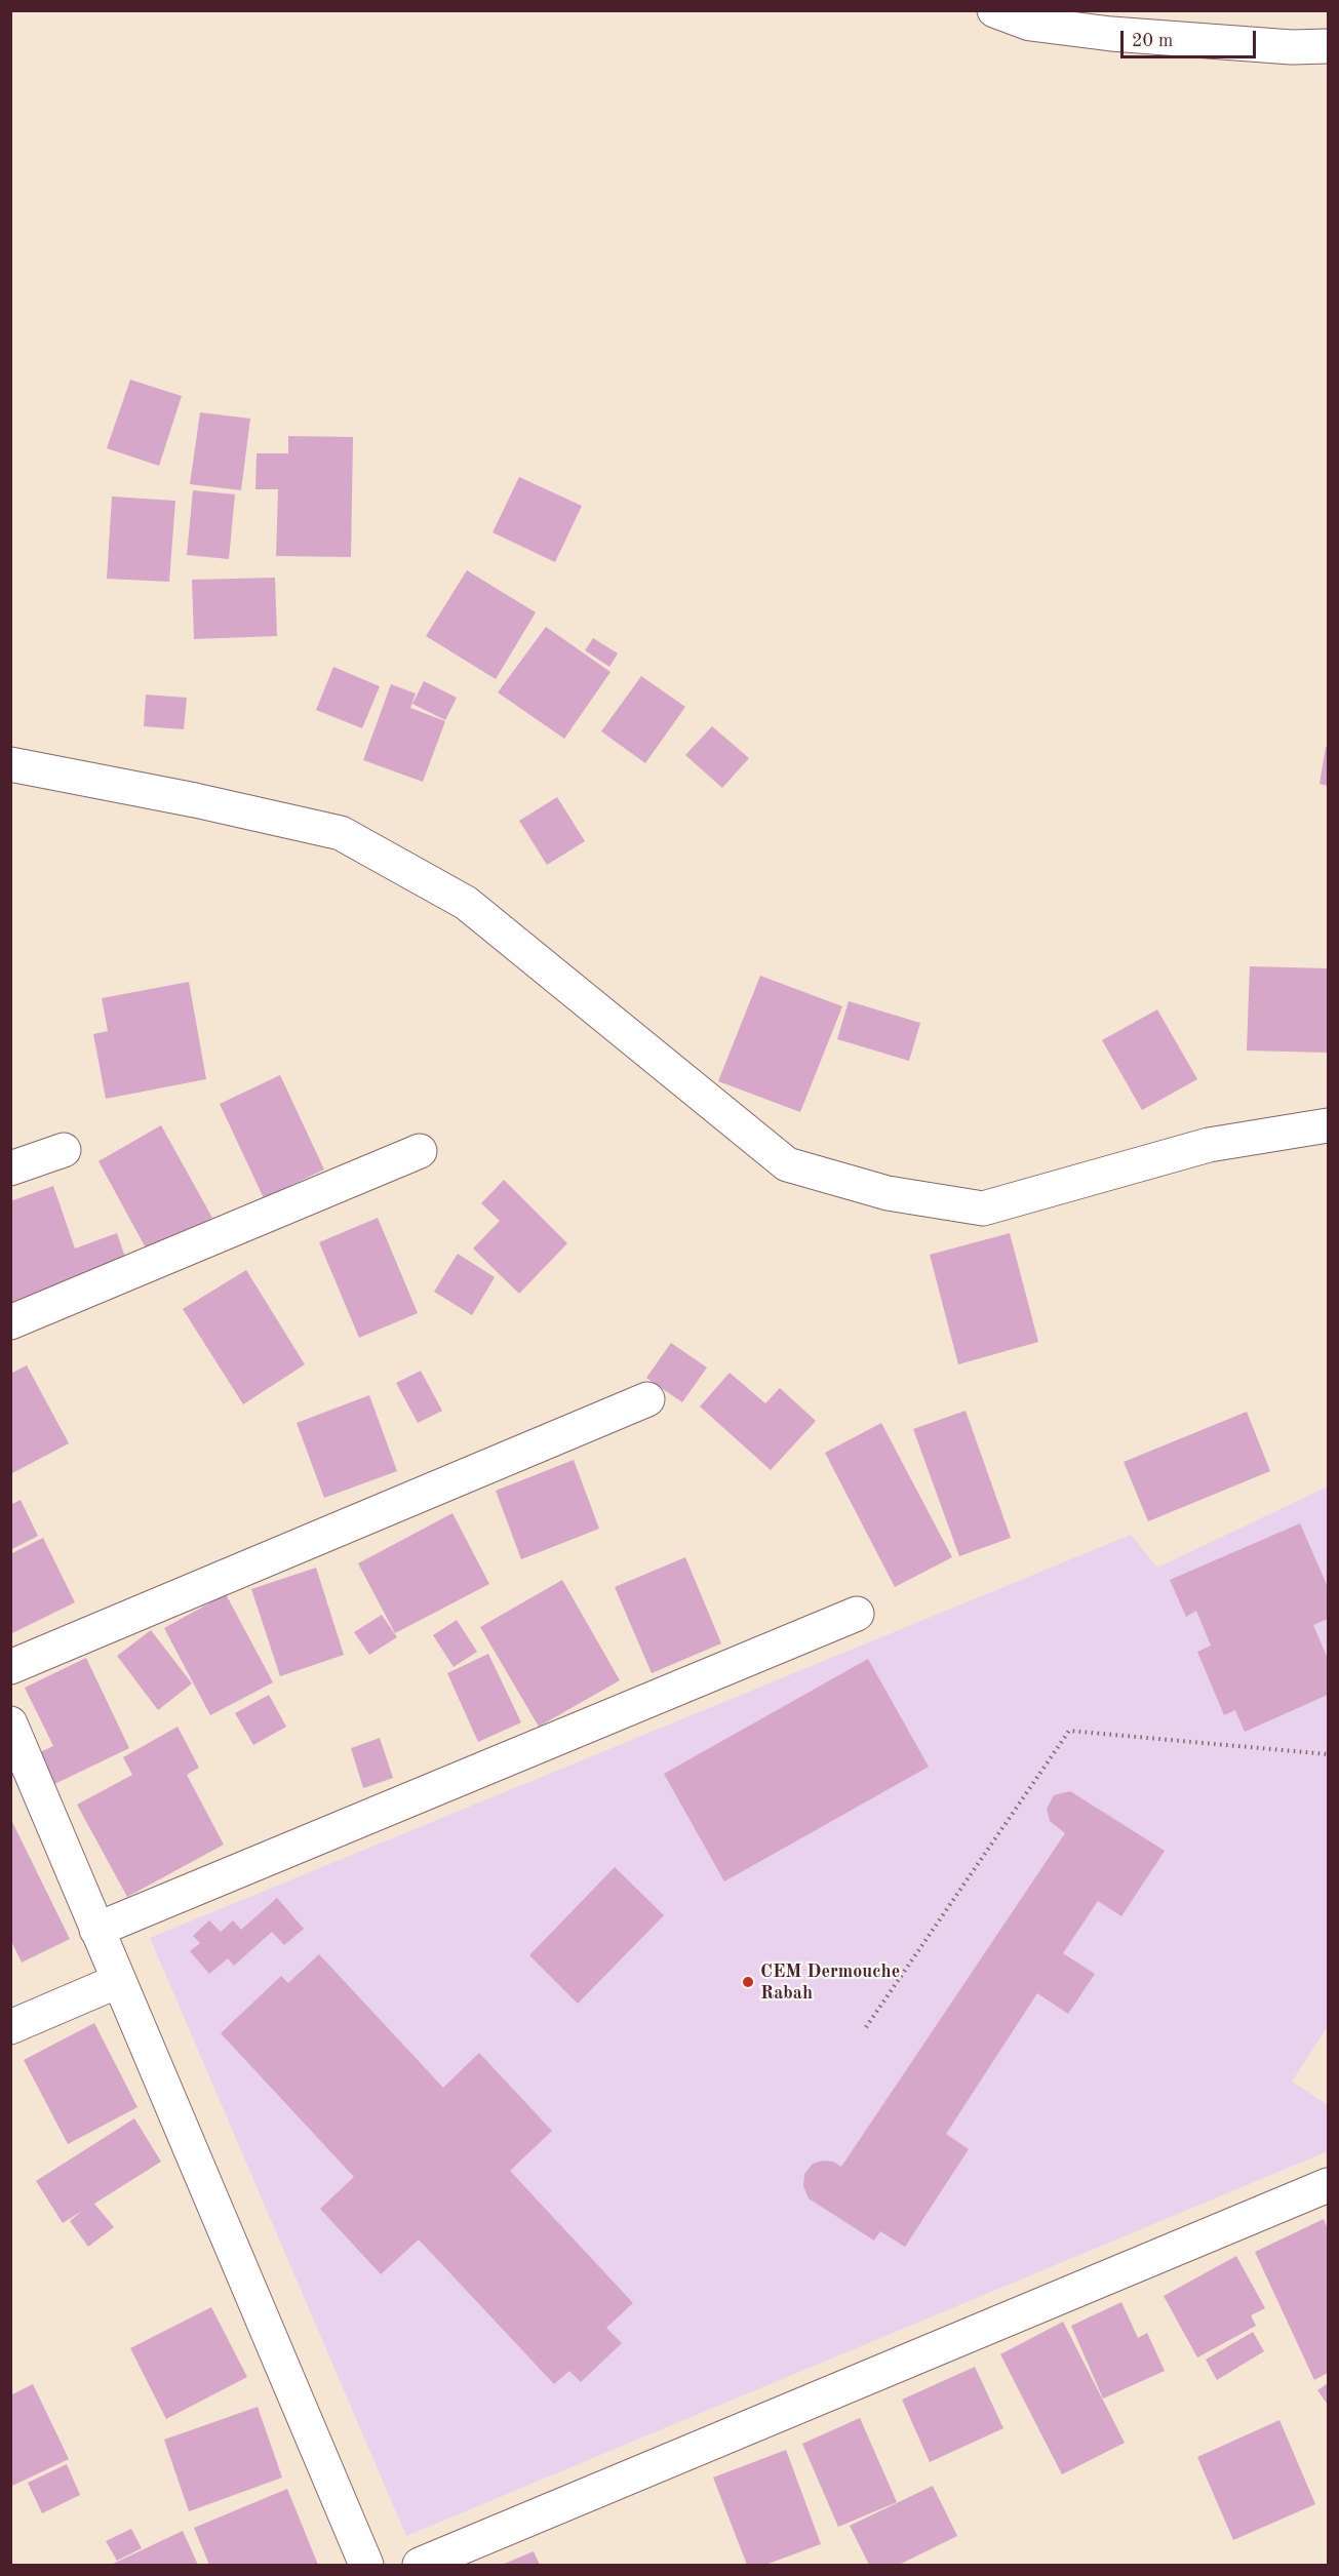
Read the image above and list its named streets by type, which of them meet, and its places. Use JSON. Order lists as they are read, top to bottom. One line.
{"places":["CEM Dermouche Rabah"],"scale_bar":"20 m"}
